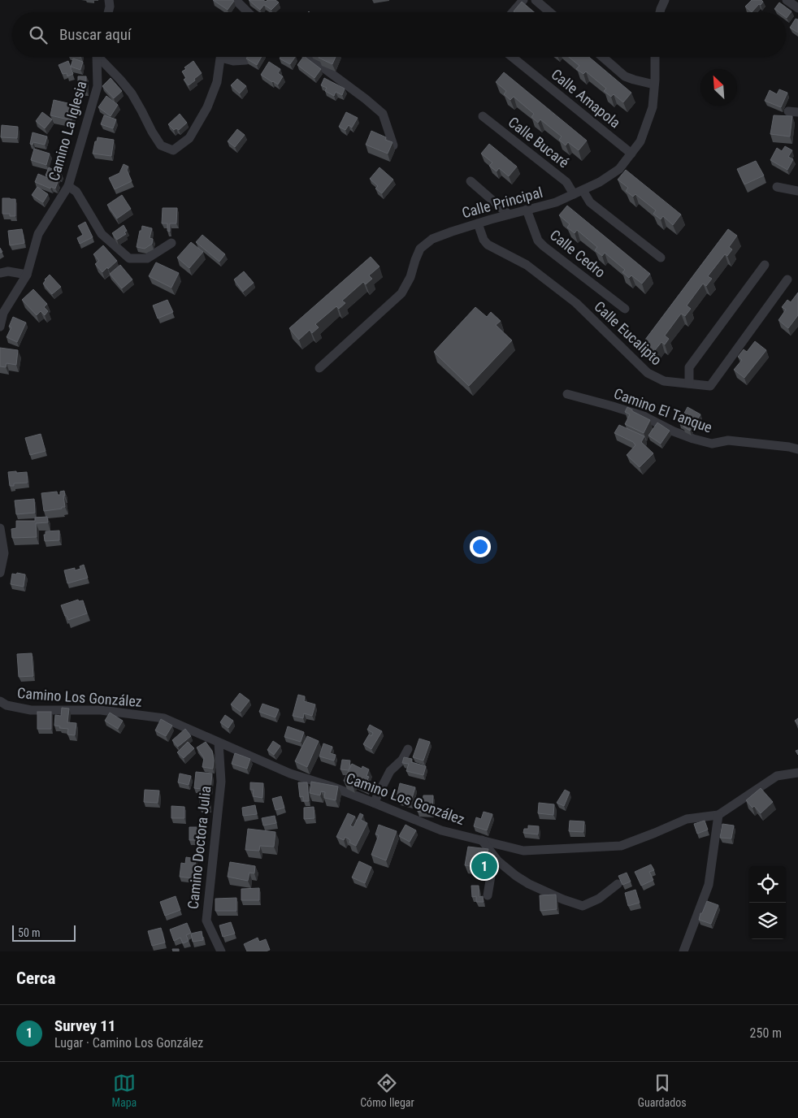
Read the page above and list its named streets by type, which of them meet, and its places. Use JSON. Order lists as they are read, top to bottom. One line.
{"streets":{"street":["Calle Amapola","Camino La Iglesia","Calle Bucaré","Calle Principal","Calle Cedro","Calle Eucalipto","Camino El Tanque","Camino Los González","Camino Doctora Julia"]},"crossings":[["Calle Amapola","Calle Principal"],["Calle Bucaré","Calle Principal"],["Calle Principal","Calle Cedro"],["Calle Principal","Calle Eucalipto"],["Camino Los González","Camino Doctora Julia"]],"scale_bar":"50 m","north":"top left","page":{"search":"Buscar aquí","pins":"1","scale":"50 m","heading":"Cerca","list":[{"mark":"1","name":"Survey 11","note":"Lugar · Camino Los González","value":"250 m"}],"nav":["Mapa","Cómo llegar","Guardados"]}}
